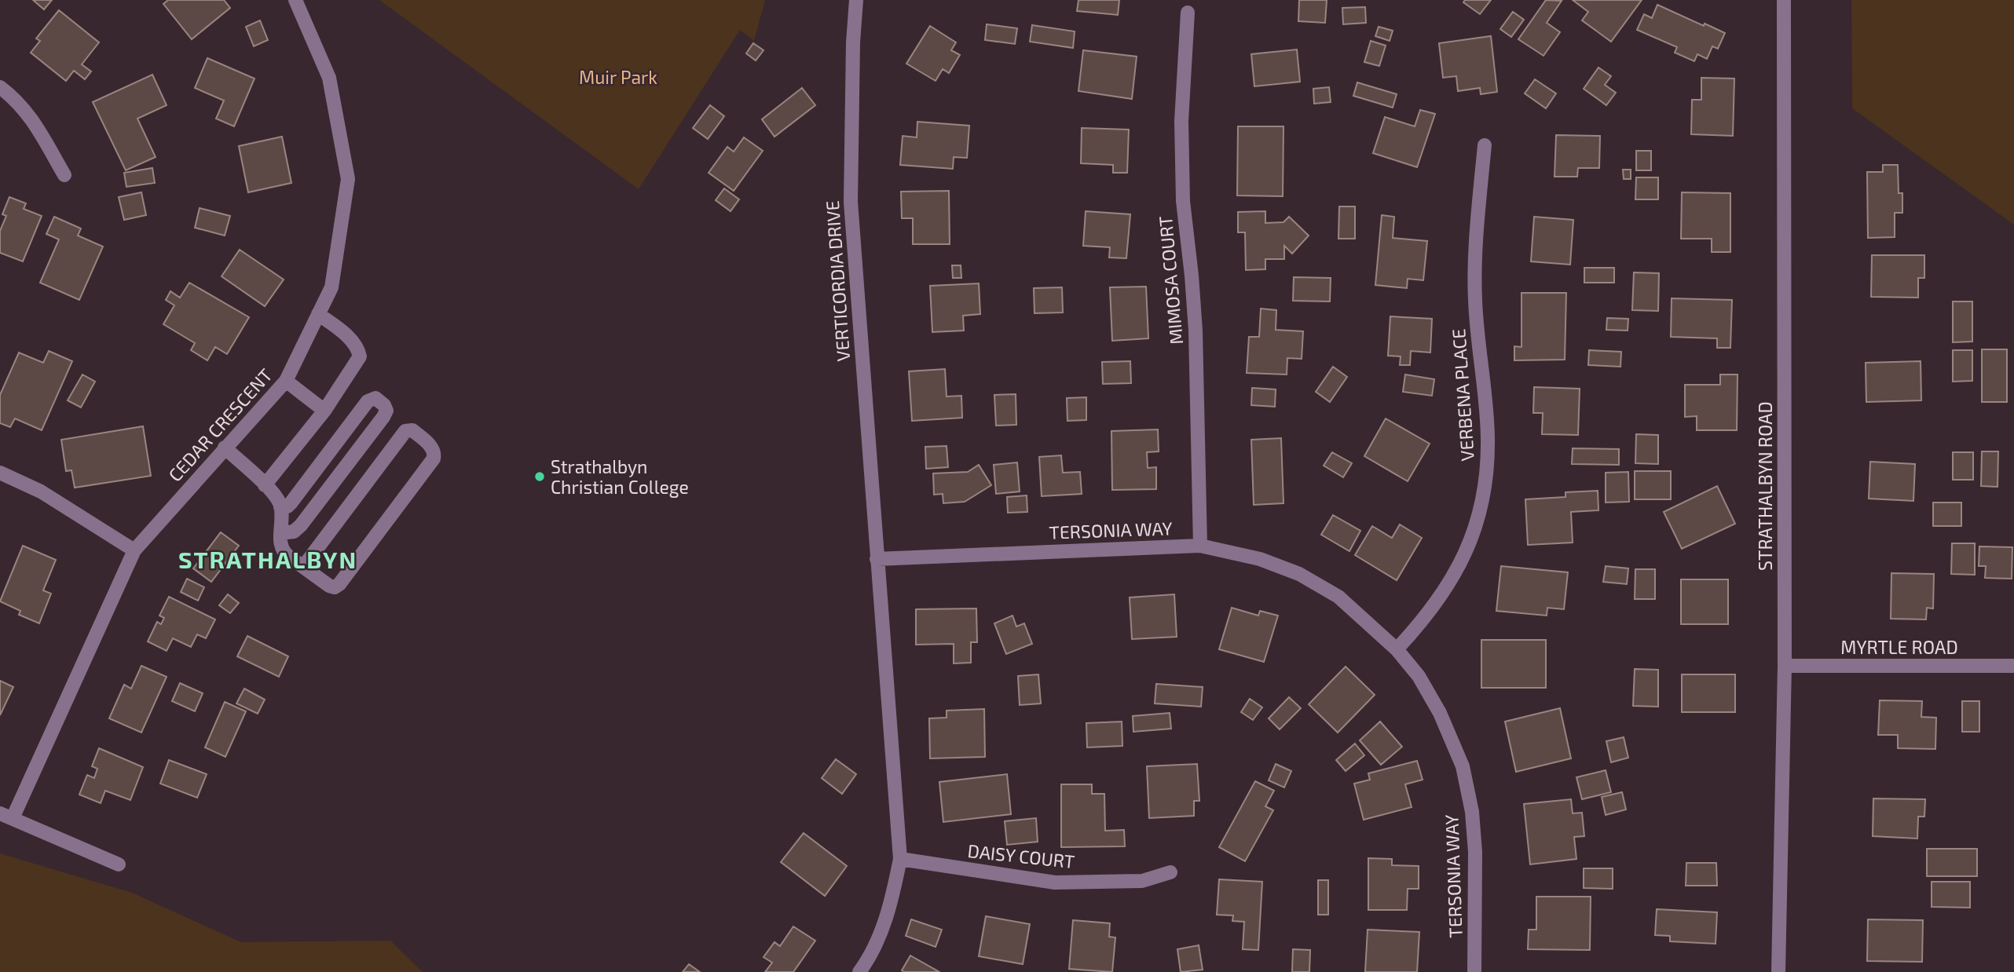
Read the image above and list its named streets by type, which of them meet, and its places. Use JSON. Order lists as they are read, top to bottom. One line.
{"streets":{"street":["MIMOSA COURT","VERTICORDIA DRIVE","VERBENA PLACE","CEDAR CRESCENT","STRATHALBYN ROAD","TERSONIA WAY","MYRTLE ROAD","DAISY COURT"]},"crossings":[["MIMOSA COURT","TERSONIA WAY"],["VERTICORDIA DRIVE","TERSONIA WAY"],["VERBENA PLACE","TERSONIA WAY"],["STRATHALBYN ROAD","MYRTLE ROAD"]],"districts":["STRATHALBYN"],"parks":["Muir Park"],"places":["Strathalbyn Christian College"]}
